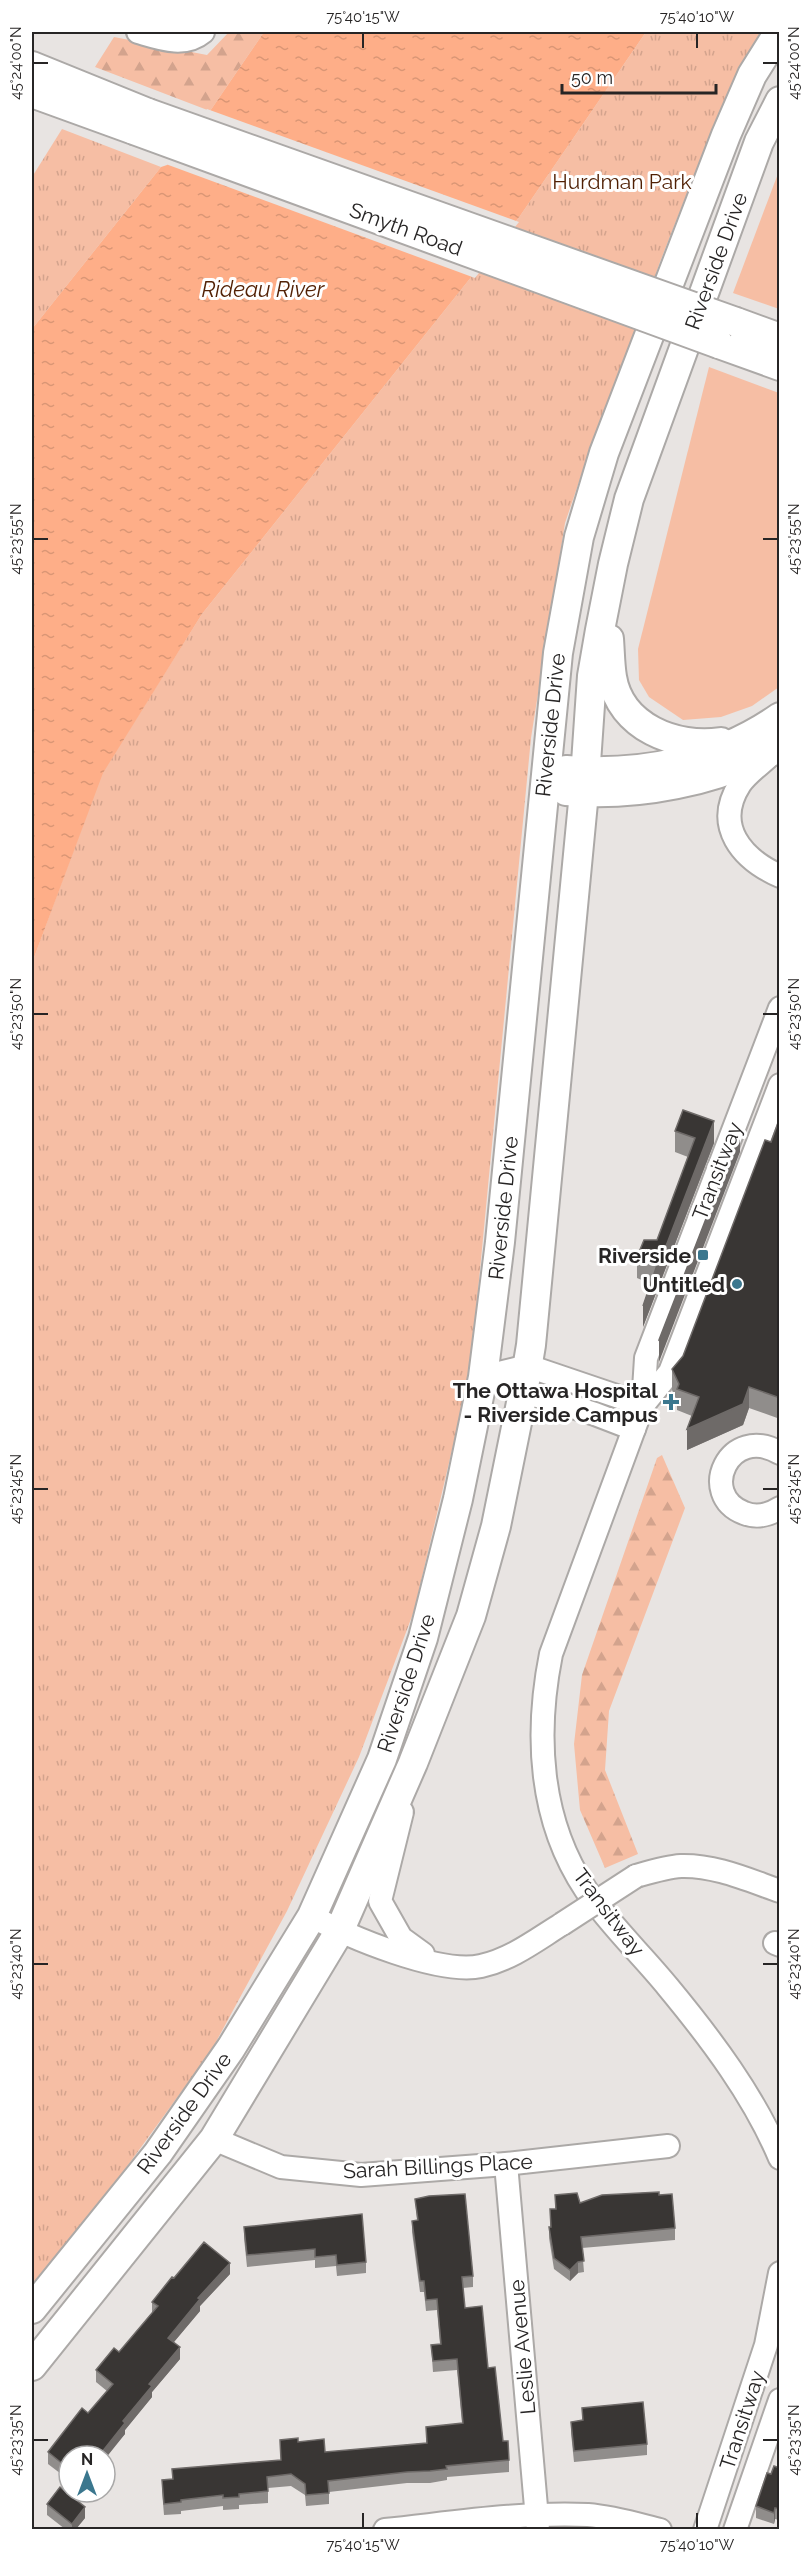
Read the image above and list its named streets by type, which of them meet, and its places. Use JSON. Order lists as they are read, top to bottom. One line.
{"streets":{"main road":["Smyth Road","Riverside Drive"],"street":["Transitway","Sarah Billings Place","Leslie Avenue"]},"crossings":[["Riverside Drive","Sarah Billings Place"],["Sarah Billings Place","Leslie Avenue"]],"water":["Rideau River"],"parks":["Hurdman Park"],"places":{"transit":["Riverside"],"other":["Untitled"],"health":["The Ottawa Hospital - Riverside Campus"]},"scale_bar":"50 m","north":"top","coordinates":["75°40'15\"W","75°40'10\"W","45°24'00\"N","45°23'55\"N","45°23'50\"N","45°23'45\"N","45°23'40\"N","45°23'35\"N"]}
